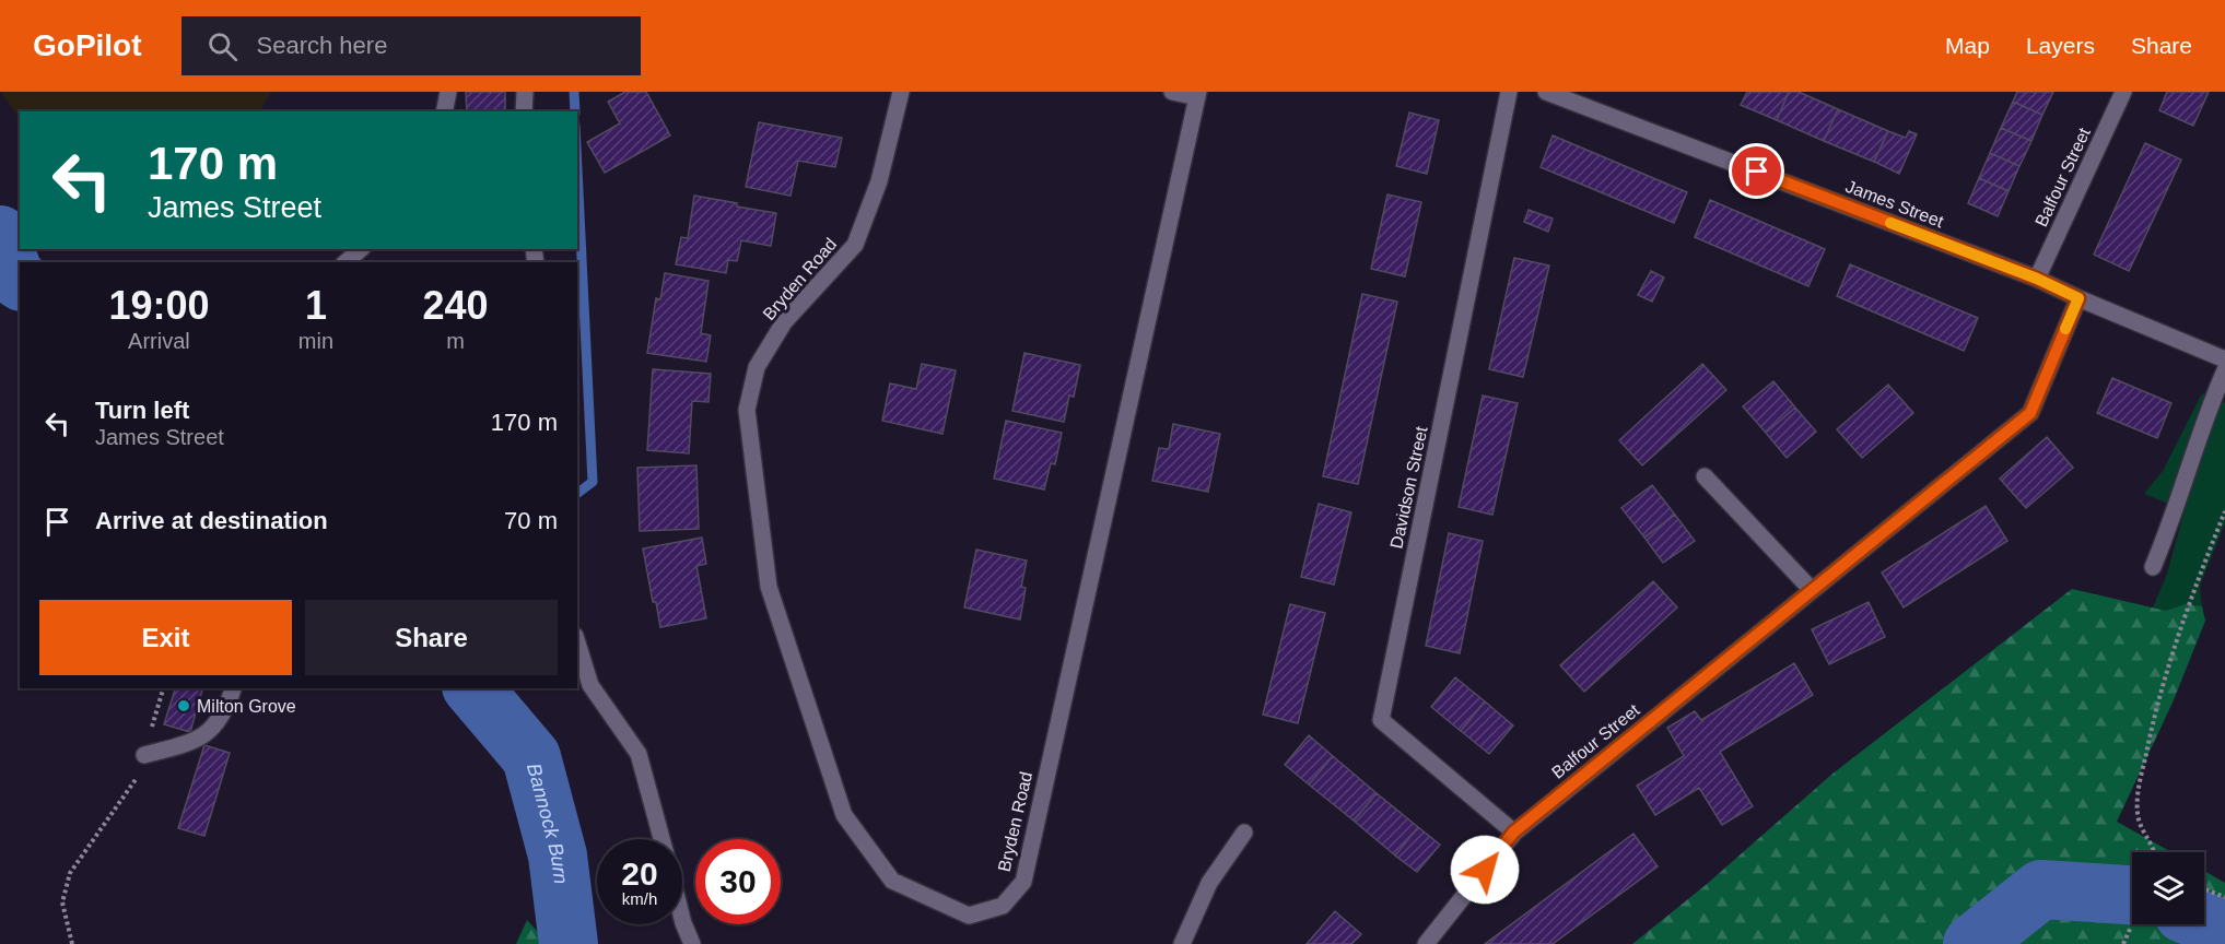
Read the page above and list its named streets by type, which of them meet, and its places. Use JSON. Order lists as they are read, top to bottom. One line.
{"streets":{"street":["Balfour Street","James Street","Bryden Road","Davidson Street"]},"crossings":[["Balfour Street","James Street"],["Balfour Street","Davidson Street"]],"water":["Bannock Burn"],"places":["Milton Grove"],"page":{"header":"GoPilot","search":"Search here","nav":["Map","Layers","Share"],"turn":["170 m","James Street"],"eta":["19:00","Arrival","1","min","240","m"],"list":[{"name":"Turn left","note":"James Street","value":"170 m"},{"name":"Arrive at destination","value":"70 m"}],"buttons":["Exit","Share"],"speed":"20 km/h","limit":"30"}}
